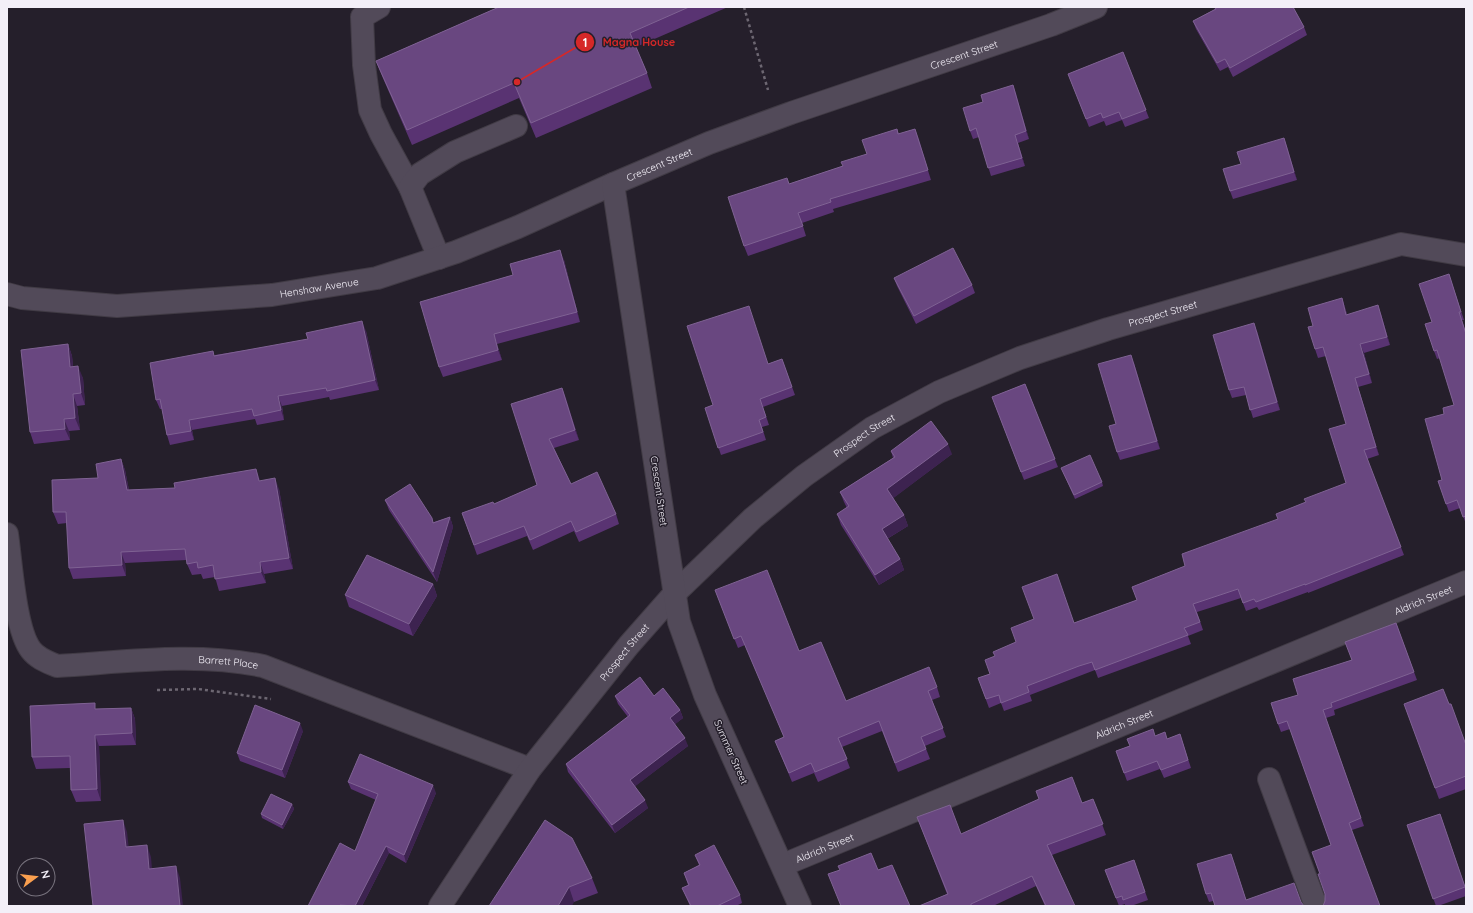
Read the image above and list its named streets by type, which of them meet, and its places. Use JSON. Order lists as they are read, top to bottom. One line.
{"streets":{"street":["Crescent Street","Henshaw Avenue","Prospect Street","Aldrich Street","Barrett Place","Summer Street"]},"crossings":[["Crescent Street","Henshaw Avenue"],["Crescent Street","Prospect Street"],["Crescent Street","Summer Street"],["Prospect Street","Barrett Place"],["Prospect Street","Summer Street"],["Aldrich Street","Summer Street"]],"places":["Magna House"],"north":"right"}
